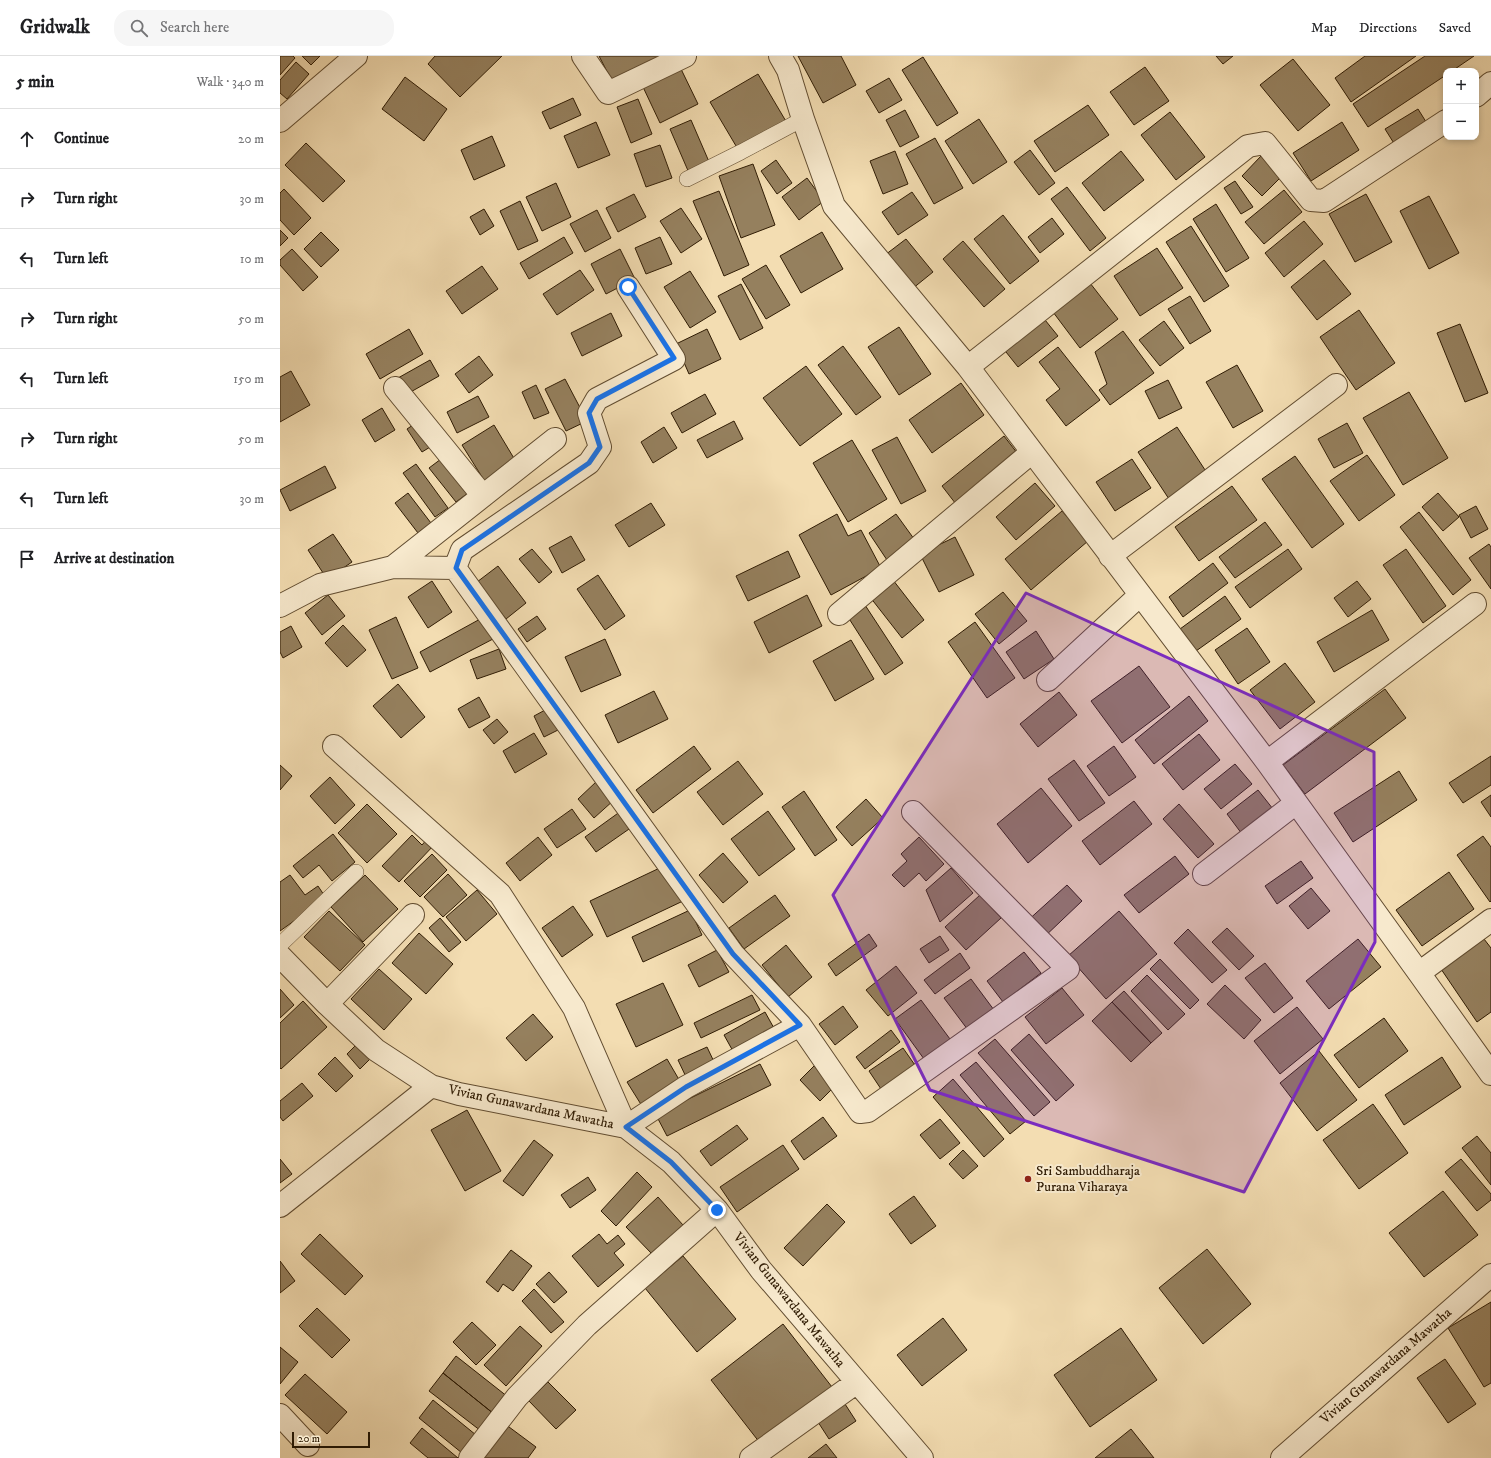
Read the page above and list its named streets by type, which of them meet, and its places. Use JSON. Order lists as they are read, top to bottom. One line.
{"streets":{"street":["Vivian Gunawardana Mawatha"]},"places":["Sri Sambuddharaja Purana Viharaya"],"scale_bar":"20 m","page":{"header":"Gridwalk","search":"Search here","nav":["Map","Directions","Saved"],"heading":["5 min","Walk · 340 m"],"map_buttons":["+","−"],"list":[["Continue","20 m"],["Turn right","30 m"],["Turn left","10 m"],["Turn right","50 m"],["Turn left","150 m"],["Turn right","50 m"],["Turn left","30 m"],"Arrive at destination"],"scale":"20 m"}}
